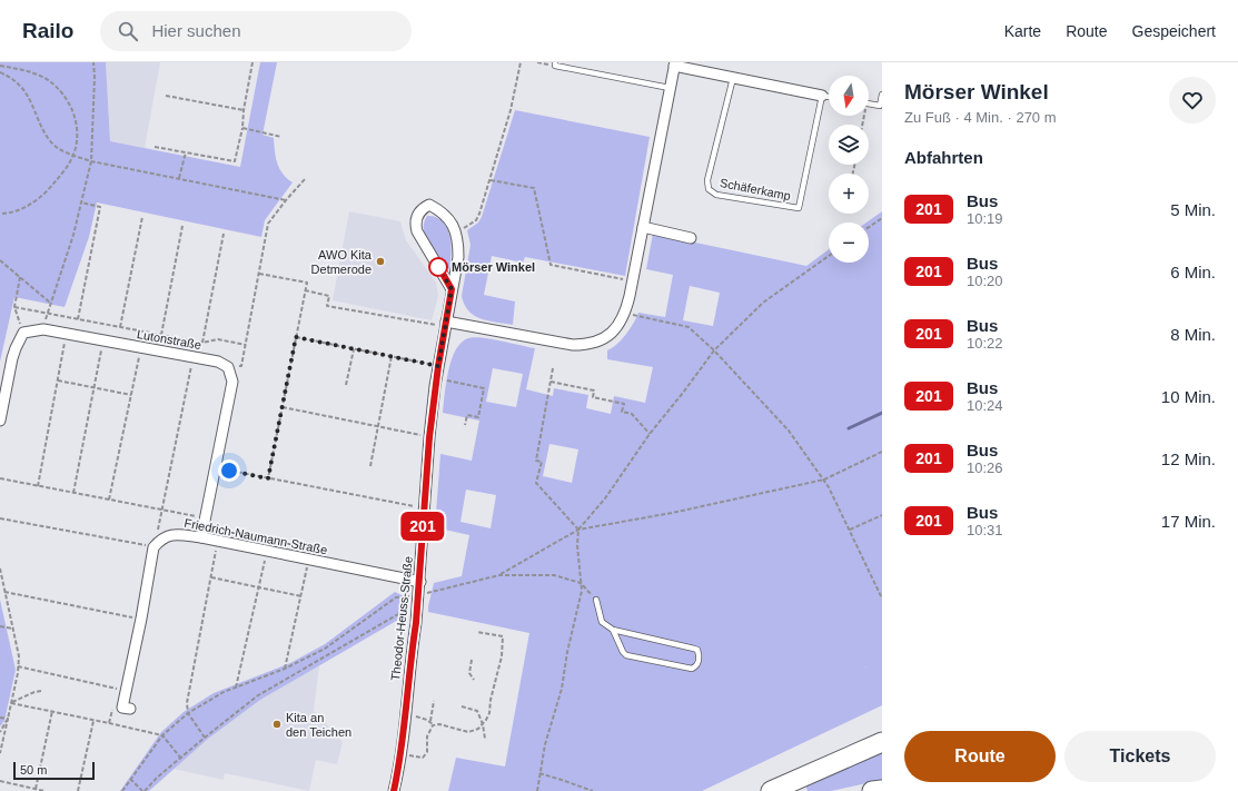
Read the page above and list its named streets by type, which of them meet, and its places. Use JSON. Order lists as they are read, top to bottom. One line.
{"streets":{"street":["Lutonstraße","Friedrich-Naumann-Straße","Theodor-Heuss-Straße"],"lane":["Schäferkamp"]},"crossings":[["Friedrich-Naumann-Straße","Theodor-Heuss-Straße"]],"places":["AWO Kita Detmerode","Mörser Winkel","Kita an den Teichen"],"lines":["bus line 201"],"scale_bar":"50 m","north":"bottom","page":{"header":"Railo","search":"Hier suchen","nav":["Karte","Route","Gespeichert"],"on_map":"201","heading":[["Mörser Winkel","Zu Fuß · 4 Min. · 270 m"],"Abfahrten"],"map_buttons":["+","−"],"list":[{"mark":"201","name":"Bus","note":"10:19","value":"5 Min."},{"mark":"201","name":"Bus","note":"10:20","value":"6 Min."},{"mark":"201","name":"Bus","note":"10:22","value":"8 Min."},{"mark":"201","name":"Bus","note":"10:24","value":"10 Min."},{"mark":"201","name":"Bus","note":"10:26","value":"12 Min."},{"mark":"201","name":"Bus","note":"10:31","value":"17 Min."}],"buttons":["Route","Tickets"],"scale":"50 m"}}
